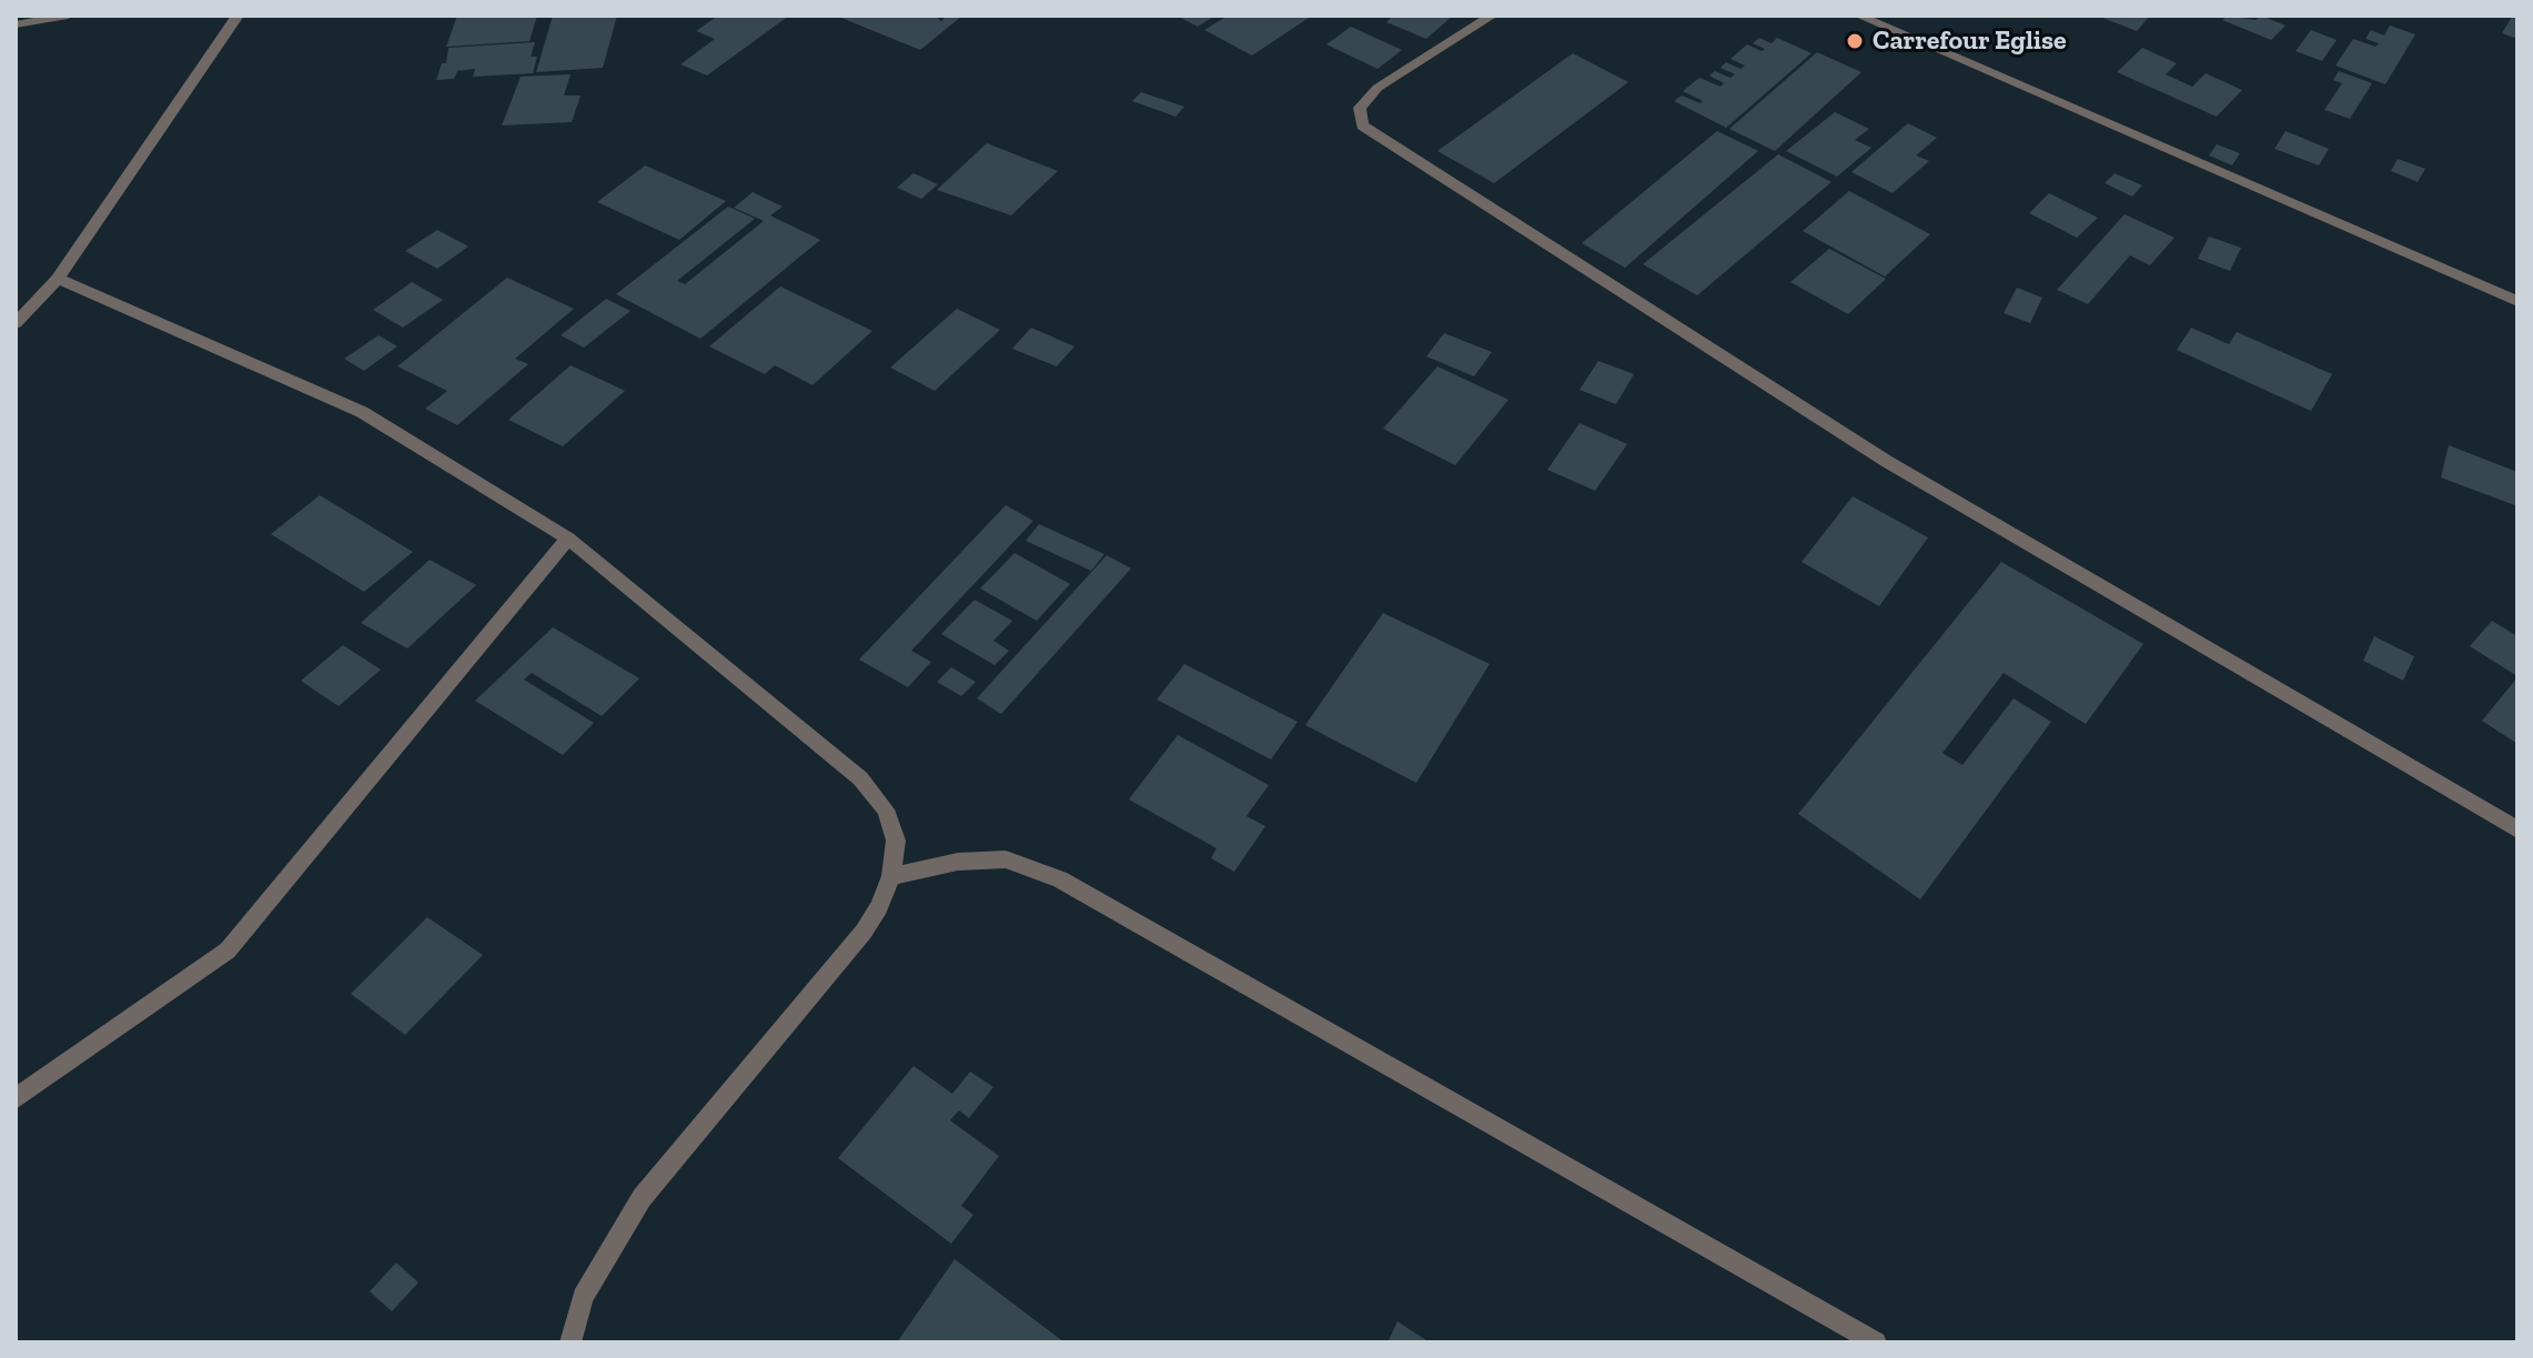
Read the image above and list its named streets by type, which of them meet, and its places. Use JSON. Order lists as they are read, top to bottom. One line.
{"places":["Carrefour Eglise"]}
